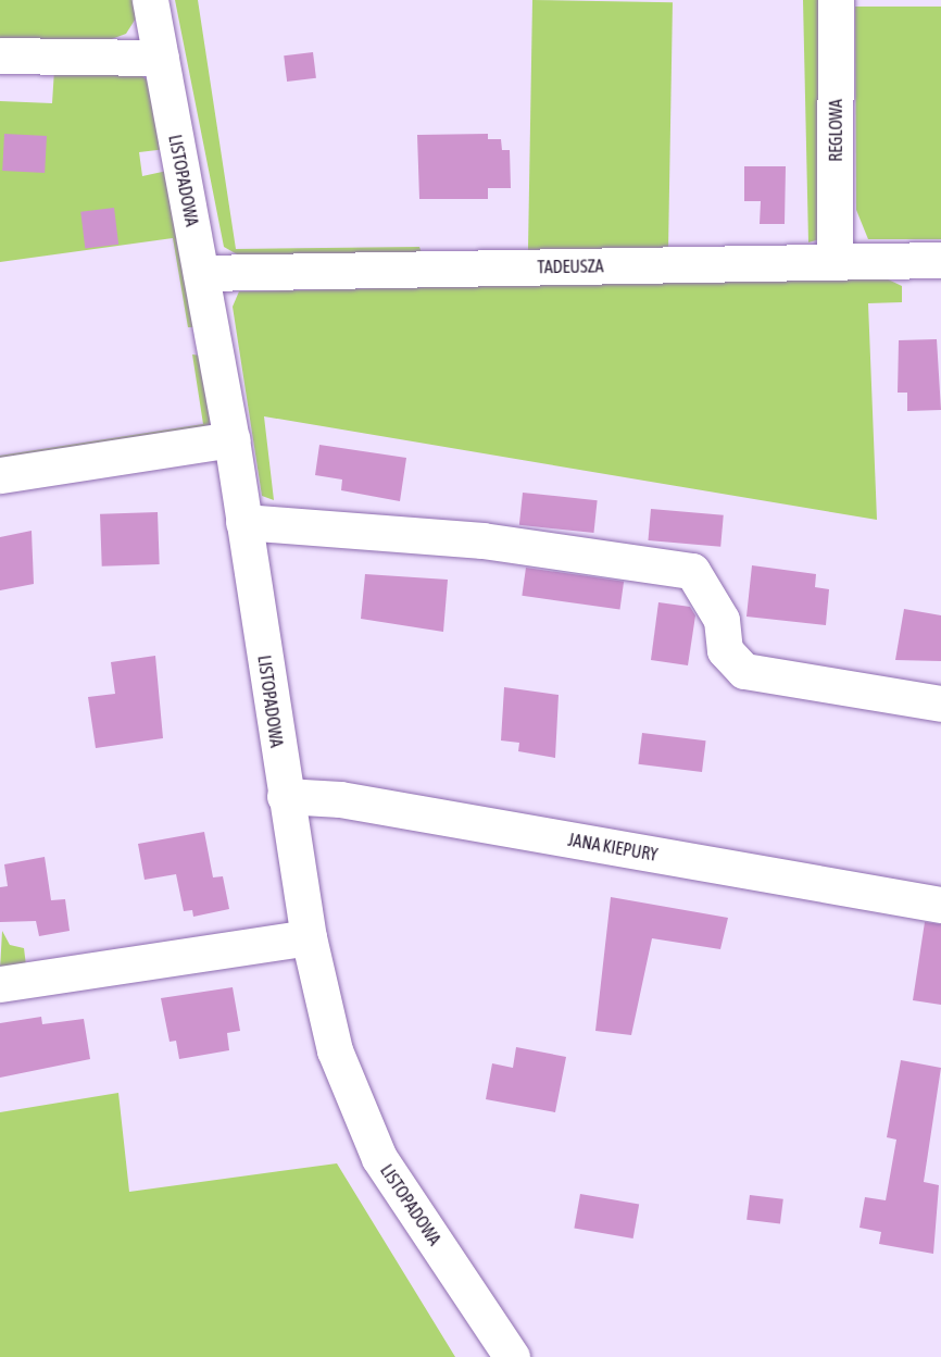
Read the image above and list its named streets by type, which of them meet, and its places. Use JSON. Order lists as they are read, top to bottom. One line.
{"streets":{"street":["REGLOWA","LISTOPADOWA","TADEUSZA","JANA KIEPURY"]},"crossings":[["REGLOWA","TADEUSZA"],["LISTOPADOWA","TADEUSZA"],["LISTOPADOWA","JANA KIEPURY"]]}
